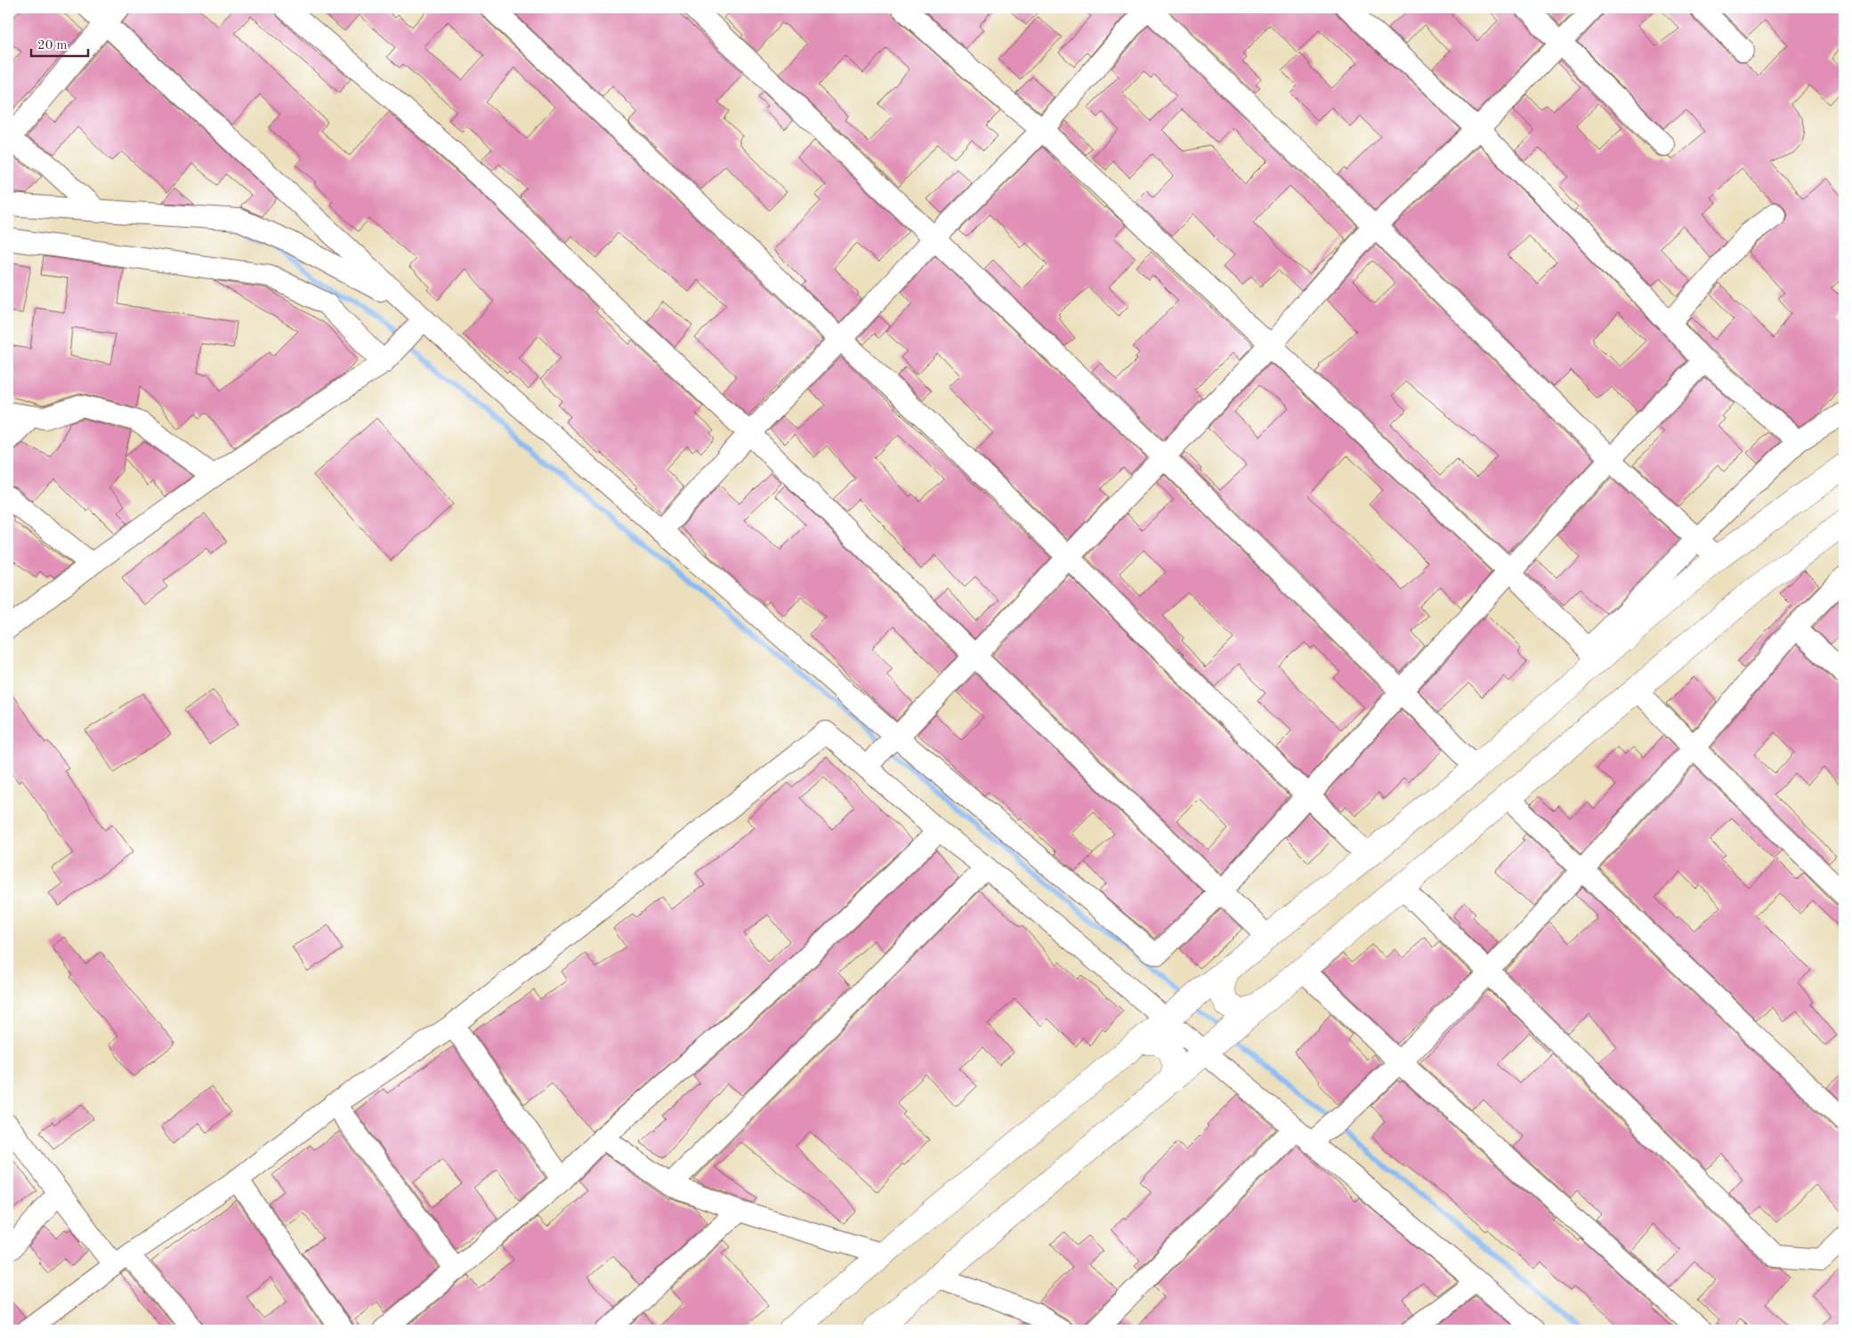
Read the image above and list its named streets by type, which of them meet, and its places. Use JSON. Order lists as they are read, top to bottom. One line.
{"scale_bar":"20 m"}
